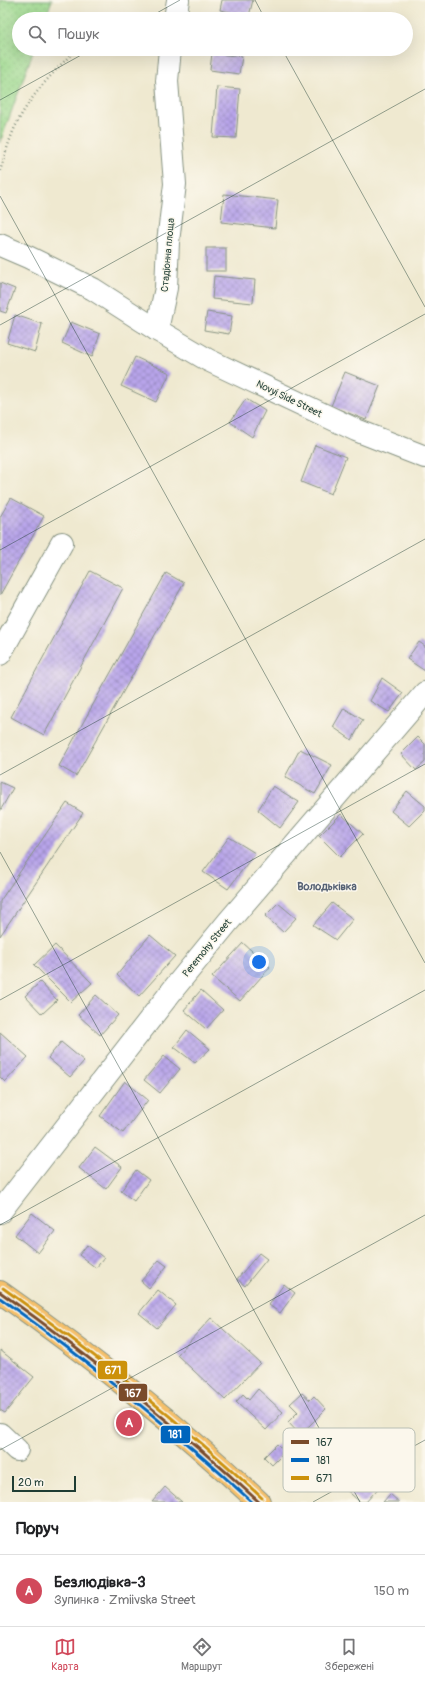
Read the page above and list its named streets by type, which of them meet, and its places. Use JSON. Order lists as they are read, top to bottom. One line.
{"streets":{"street":["Стадіонна площа","Novyi Side Street","Peremohy Street"]},"crossings":[["Стадіонна площа","Novyi Side Street"]],"districts":["Володьківка"],"lines":["transit line 671","transit line 167","transit line 181"],"legend":["167","181","671"],"scale_bar":"20 m","page":{"search":"Пошук","pins":"A","scale":"20 m","heading":"Поруч","list":[{"mark":"A","name":"Безлюдівка-3","note":"Зупинка · Zmiivska Street","value":"150 m"}],"nav":["Карта","Маршрут","Збережені"]}}
